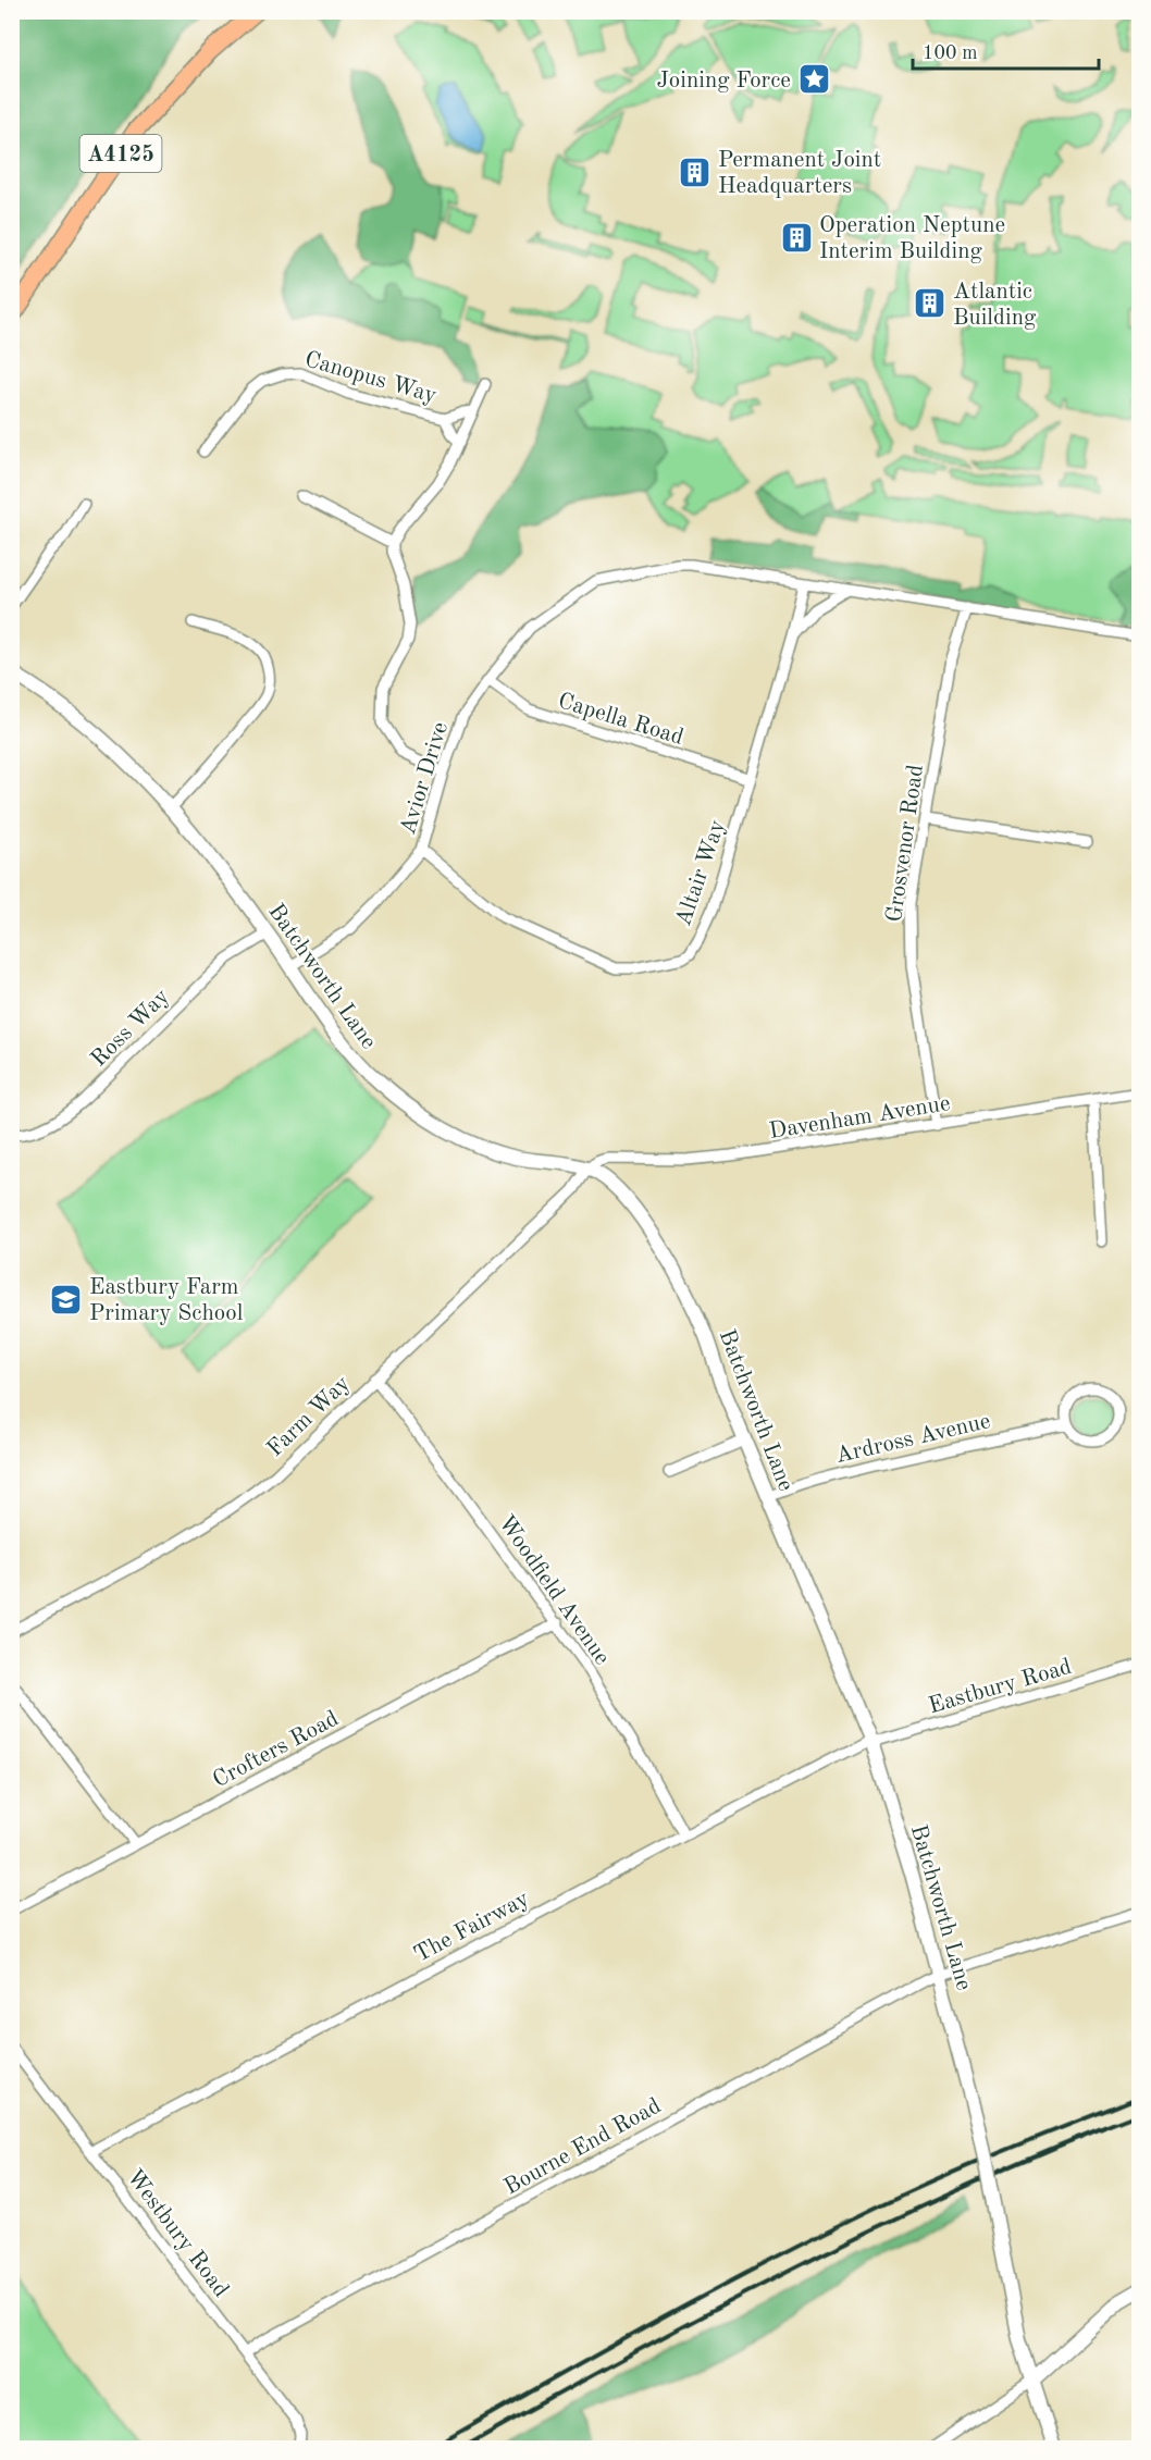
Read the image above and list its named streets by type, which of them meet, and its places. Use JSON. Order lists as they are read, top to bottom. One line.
{"streets":{"main road":["A4125"],"street":["Canopus Way","Capella Road","Avior Drive","Grosvenor Road","Altair Way","Batchworth Lane","Ross Way","Davenham Avenue","Farm Way","Ardross Avenue","Woodfield Avenue","Eastbury Road","Crofters Road","The Fairway","Bourne End Road","Westbury Road"]},"crossings":[["Capella Road","Avior Drive"],["Capella Road","Altair Way"],["Avior Drive","Grosvenor Road"],["Avior Drive","Altair Way"],["Avior Drive","Batchworth Lane"],["Grosvenor Road","Davenham Avenue"],["Batchworth Lane","Ross Way"],["Batchworth Lane","Davenham Avenue"],["Batchworth Lane","Farm Way"],["Batchworth Lane","Ardross Avenue"],["Batchworth Lane","Eastbury Road"],["Batchworth Lane","The Fairway"],["Batchworth Lane","Bourne End Road"],["Davenham Avenue","Farm Way"],["Farm Way","Woodfield Avenue"],["Woodfield Avenue","Crofters Road"],["Woodfield Avenue","The Fairway"],["Eastbury Road","The Fairway"],["The Fairway","Westbury Road"],["Bourne End Road","Westbury Road"]],"places":{"place":["Joining Force"],"building":["Permanent Joint Headquarters","Operation Neptune Interim Building","Atlantic Building"],"school or university":["Eastbury Farm Primary School"]},"scale_bar":"100 m"}
